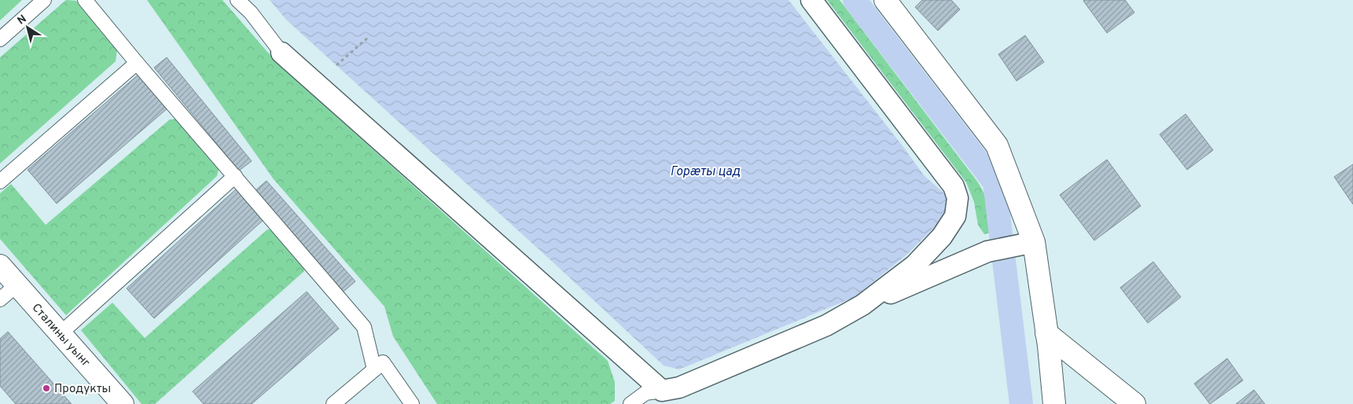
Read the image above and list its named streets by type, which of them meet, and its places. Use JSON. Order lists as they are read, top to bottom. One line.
{"streets":{"street":["Сталины уынг"]},"water":["Горӕты цад"],"places":["Продукты"],"north":"top left"}
